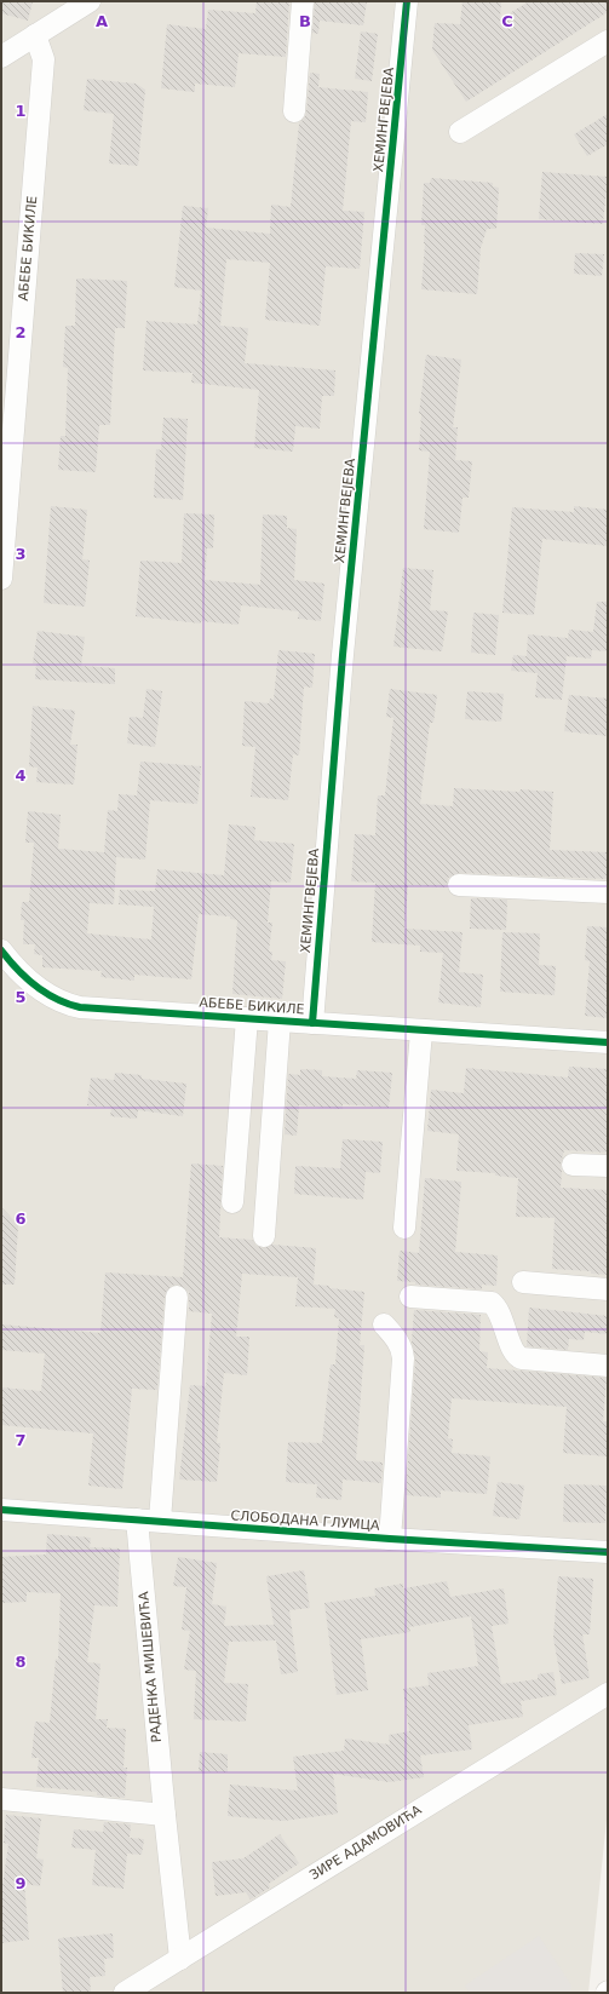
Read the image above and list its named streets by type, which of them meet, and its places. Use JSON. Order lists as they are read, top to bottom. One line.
{"streets":{"street":["ХЕМИНГВЕЈЕВА","АБЕБЕ БИКИЛЕ","СЛОБОДАНА ГЛУМЦА","РАДЕНКА МИШЕВИЋА","ЗИРЕ АДАМОВИЋА"]},"crossings":[["ХЕМИНГВЕЈЕВА","АБЕБЕ БИКИЛЕ"],["СЛОБОДАНА ГЛУМЦА","РАДЕНКА МИШЕВИЋА"],["РАДЕНКА МИШЕВИЋА","ЗИРЕ АДАМОВИЋА"]],"grid":{"columns":["A","B","C"],"rows":["1","2","3","4","5","6","7","8","9"]}}
